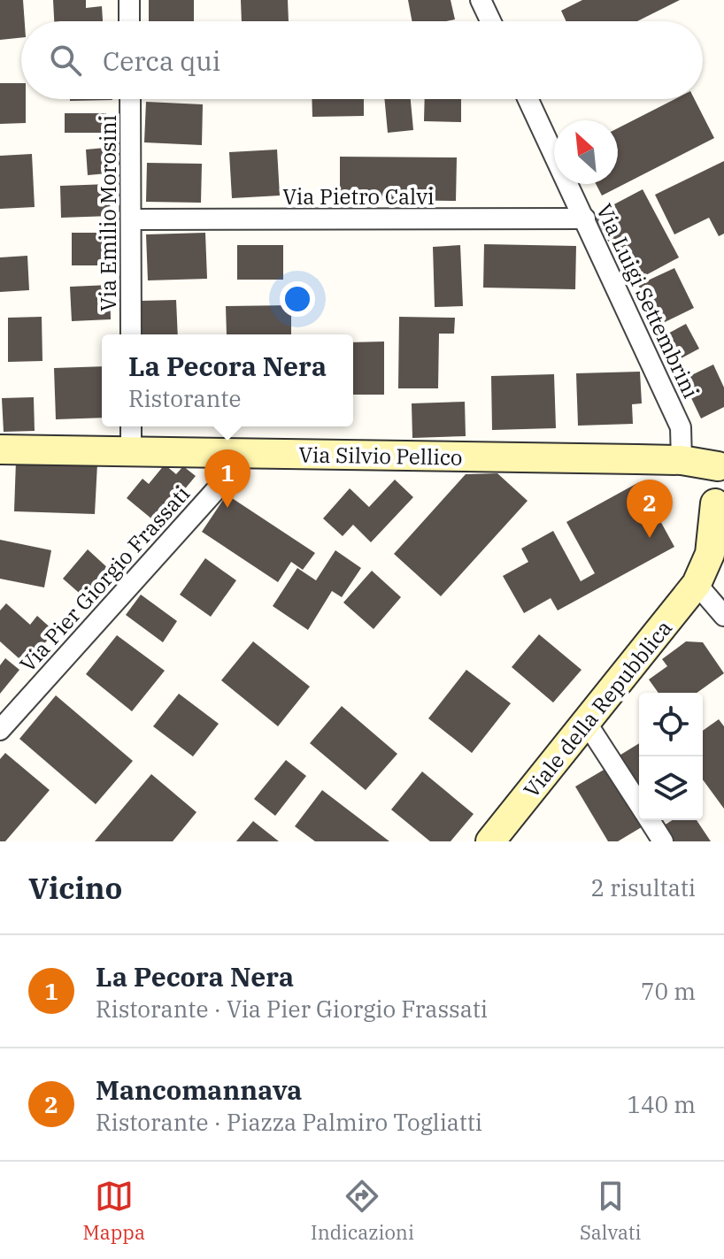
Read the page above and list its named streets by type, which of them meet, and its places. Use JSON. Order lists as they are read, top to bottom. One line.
{"streets":{"street":["Via Pietro Calvi","Via Emilio Morosini","Via Luigi Settembrini","Via Silvio Pellico","Via Pier Giorgio Frassati","Viale della Repubblica"]},"crossings":[["Via Pietro Calvi","Via Emilio Morosini"],["Via Pietro Calvi","Via Luigi Settembrini"],["Via Luigi Settembrini","Via Silvio Pellico"],["Via Silvio Pellico","Via Pier Giorgio Frassati"]],"north":"top left","page":{"search":"Cerca qui","popup":["La Pecora Nera","Ristorante"],"pins":["1","2"],"heading":["Vicino","2 risultati"],"list":[{"mark":"1","name":"La Pecora Nera","note":"Ristorante · Via Pier Giorgio Frassati","value":"70 m"},{"mark":"2","name":"Mancomannava","note":"Ristorante · Piazza Palmiro Togliatti","value":"140 m"}],"nav":["Mappa","Indicazioni","Salvati"]}}
